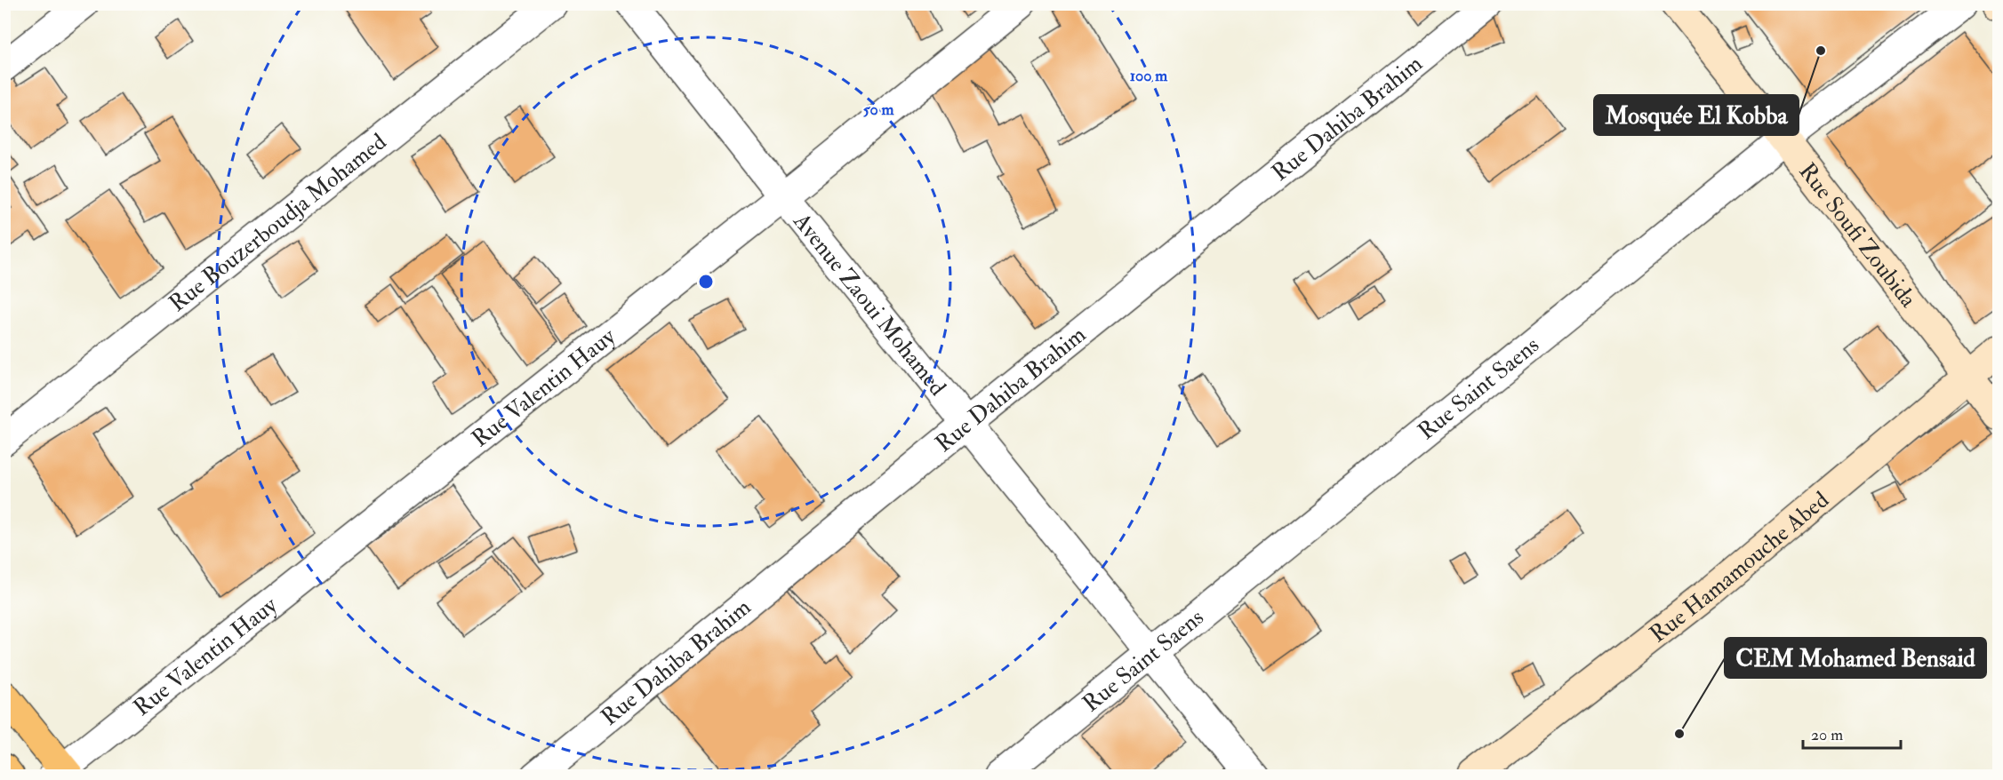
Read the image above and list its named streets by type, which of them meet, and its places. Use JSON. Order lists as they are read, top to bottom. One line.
{"streets":{"main road":["Rue Soufi Zoubida","Rue Hamamouche Abed"],"street":["Rue Dahiba Brahim","Rue Bouzerboudja Mohamed","Avenue Zaoui Mohamed","Rue Valentin Hauy","Rue Saint Saens"]},"crossings":[["Rue Dahiba Brahim","Avenue Zaoui Mohamed"],["Rue Soufi Zoubida","Rue Saint Saens"],["Rue Soufi Zoubida","Rue Hamamouche Abed"],["Avenue Zaoui Mohamed","Rue Valentin Hauy"],["Avenue Zaoui Mohamed","Rue Saint Saens"]],"places":["Mosquée El Kobba","CEM Mohamed Bensaid"],"scale_bar":"20 m","rings":["100 m","50 m"]}
